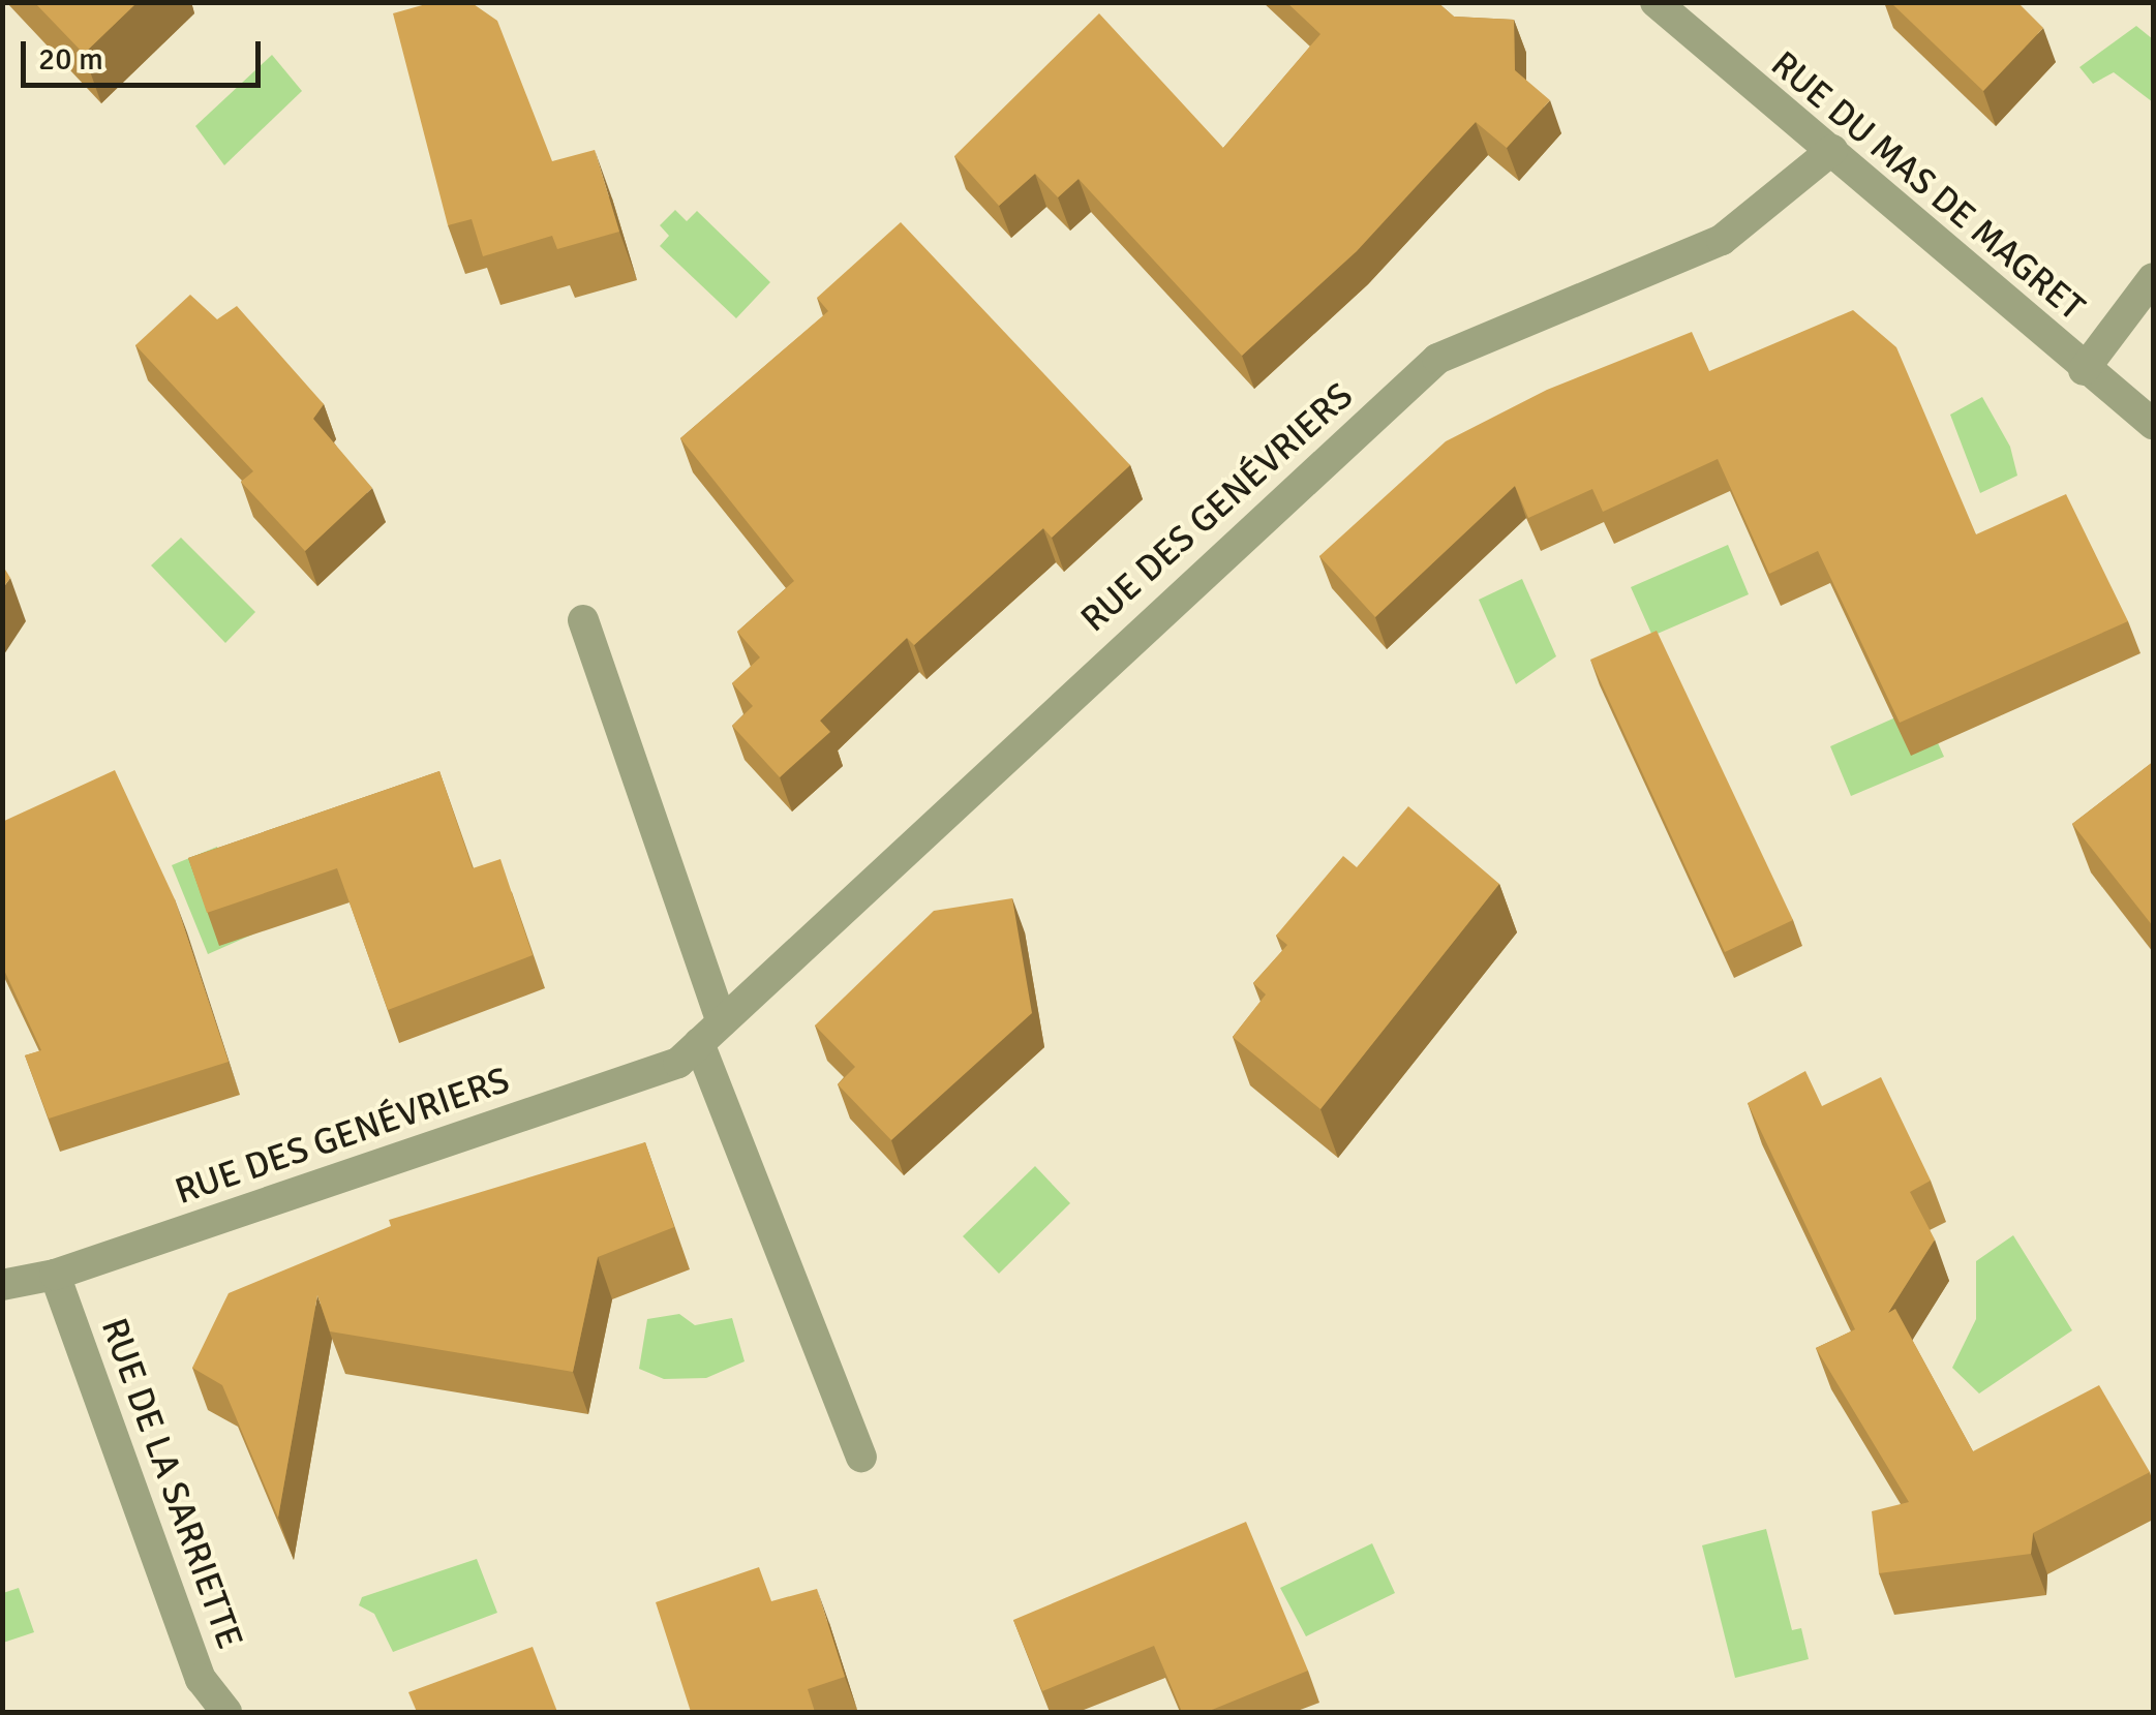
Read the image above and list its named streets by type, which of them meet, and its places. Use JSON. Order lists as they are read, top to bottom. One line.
{"streets":{"street":["RUE DU MAS DE MAGRET","RUE DES GENÉVRIERS","RUE DE LA SARRIETTE"]},"crossings":[["RUE DU MAS DE MAGRET","RUE DES GENÉVRIERS"],["RUE DES GENÉVRIERS","RUE DE LA SARRIETTE"]],"scale_bar":"20 m"}
